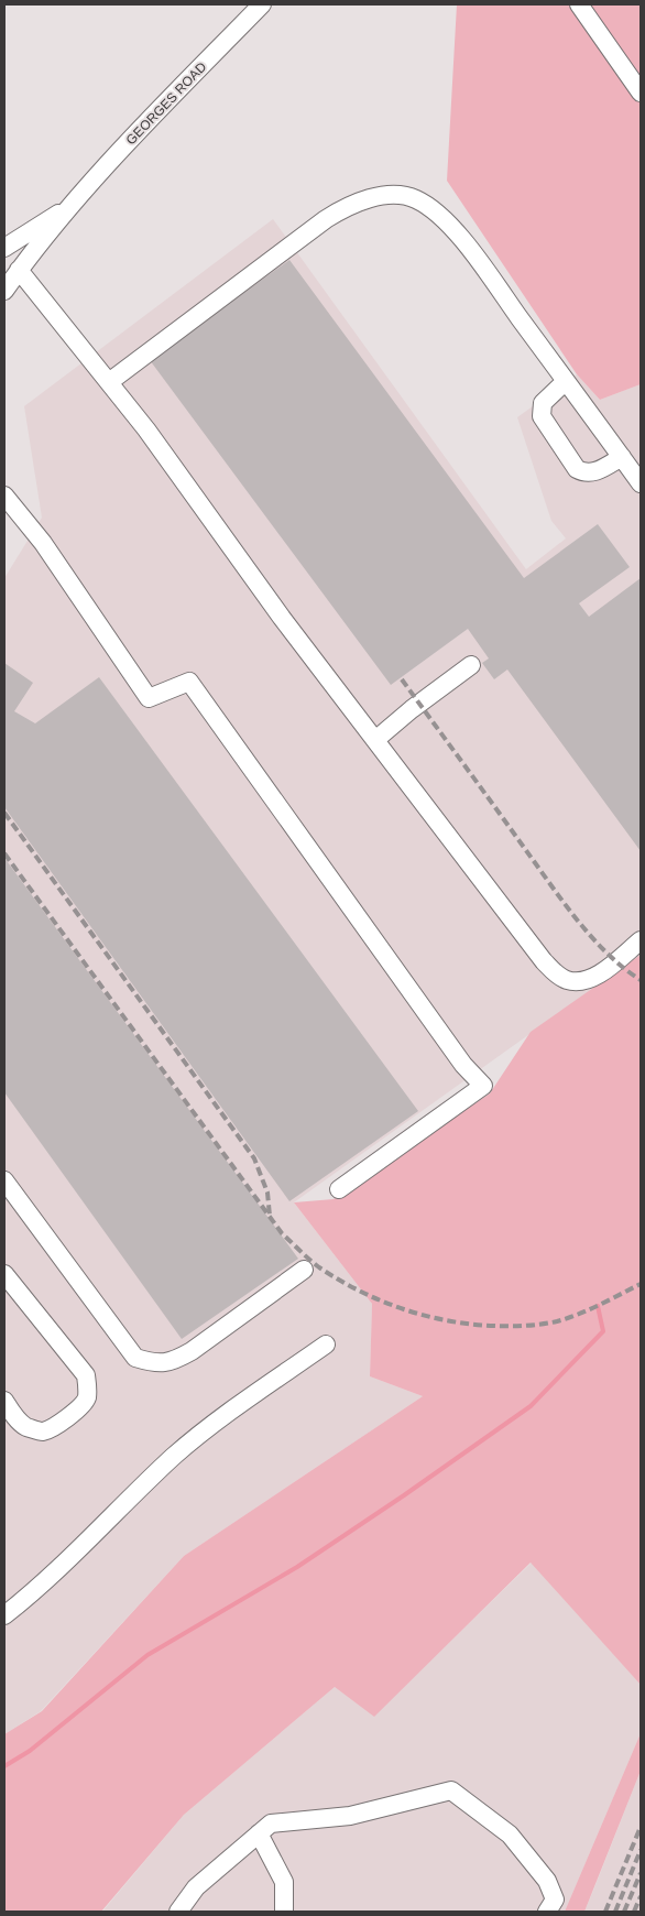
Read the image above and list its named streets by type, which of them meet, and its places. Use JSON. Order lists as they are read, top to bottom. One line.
{"streets":{"street":["GEORGES ROAD"]}}
